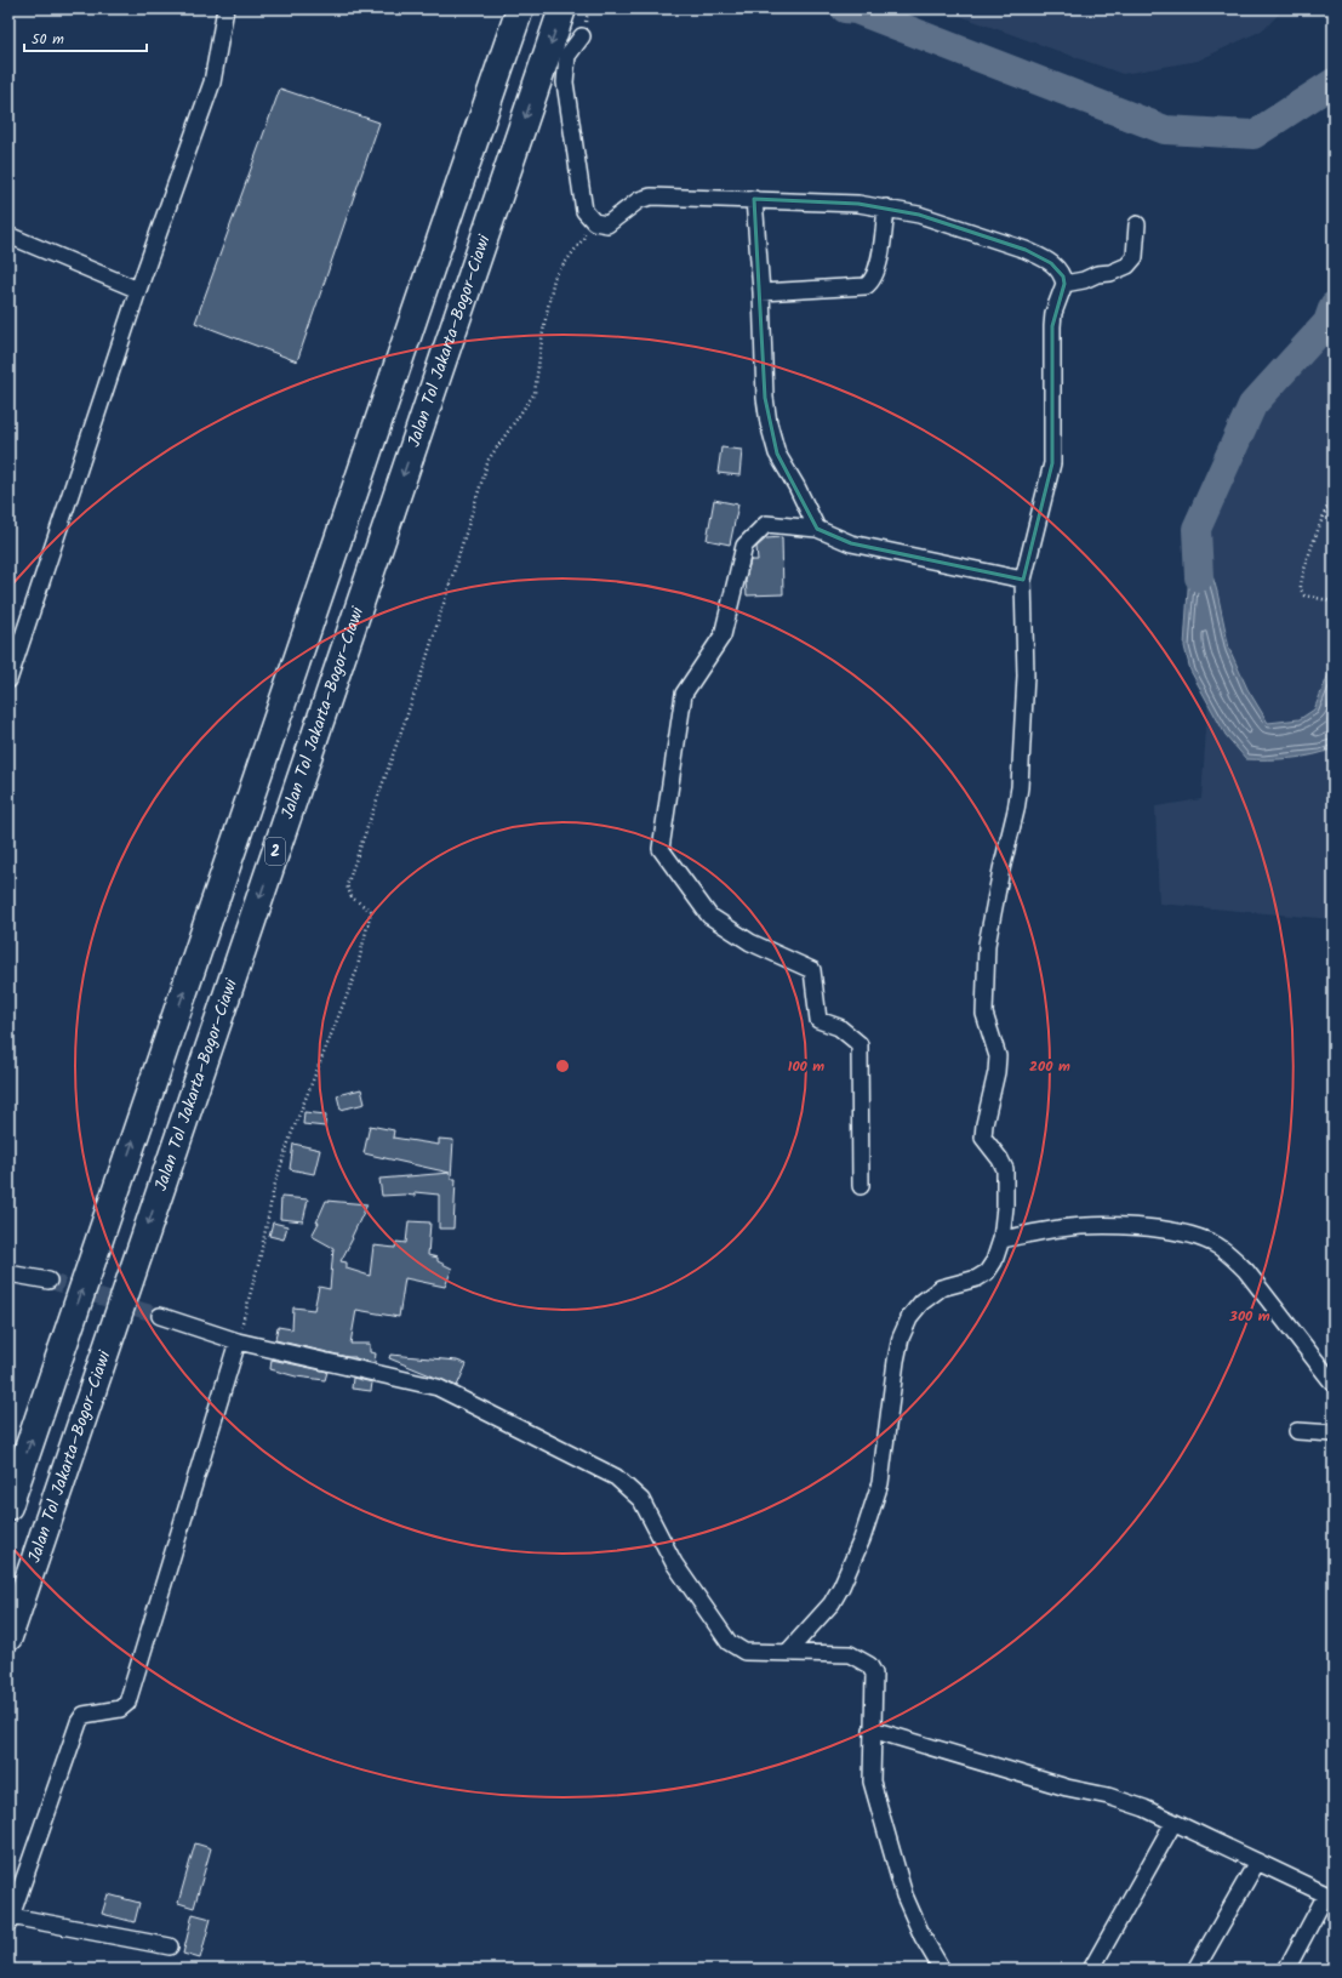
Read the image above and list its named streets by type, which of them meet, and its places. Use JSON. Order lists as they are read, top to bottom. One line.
{"streets":{"highway":["Jalan Tol Jakarta–Bogor–Ciawi","2"]},"scale_bar":"50 m","rings":["100 m","200 m","300 m"]}
